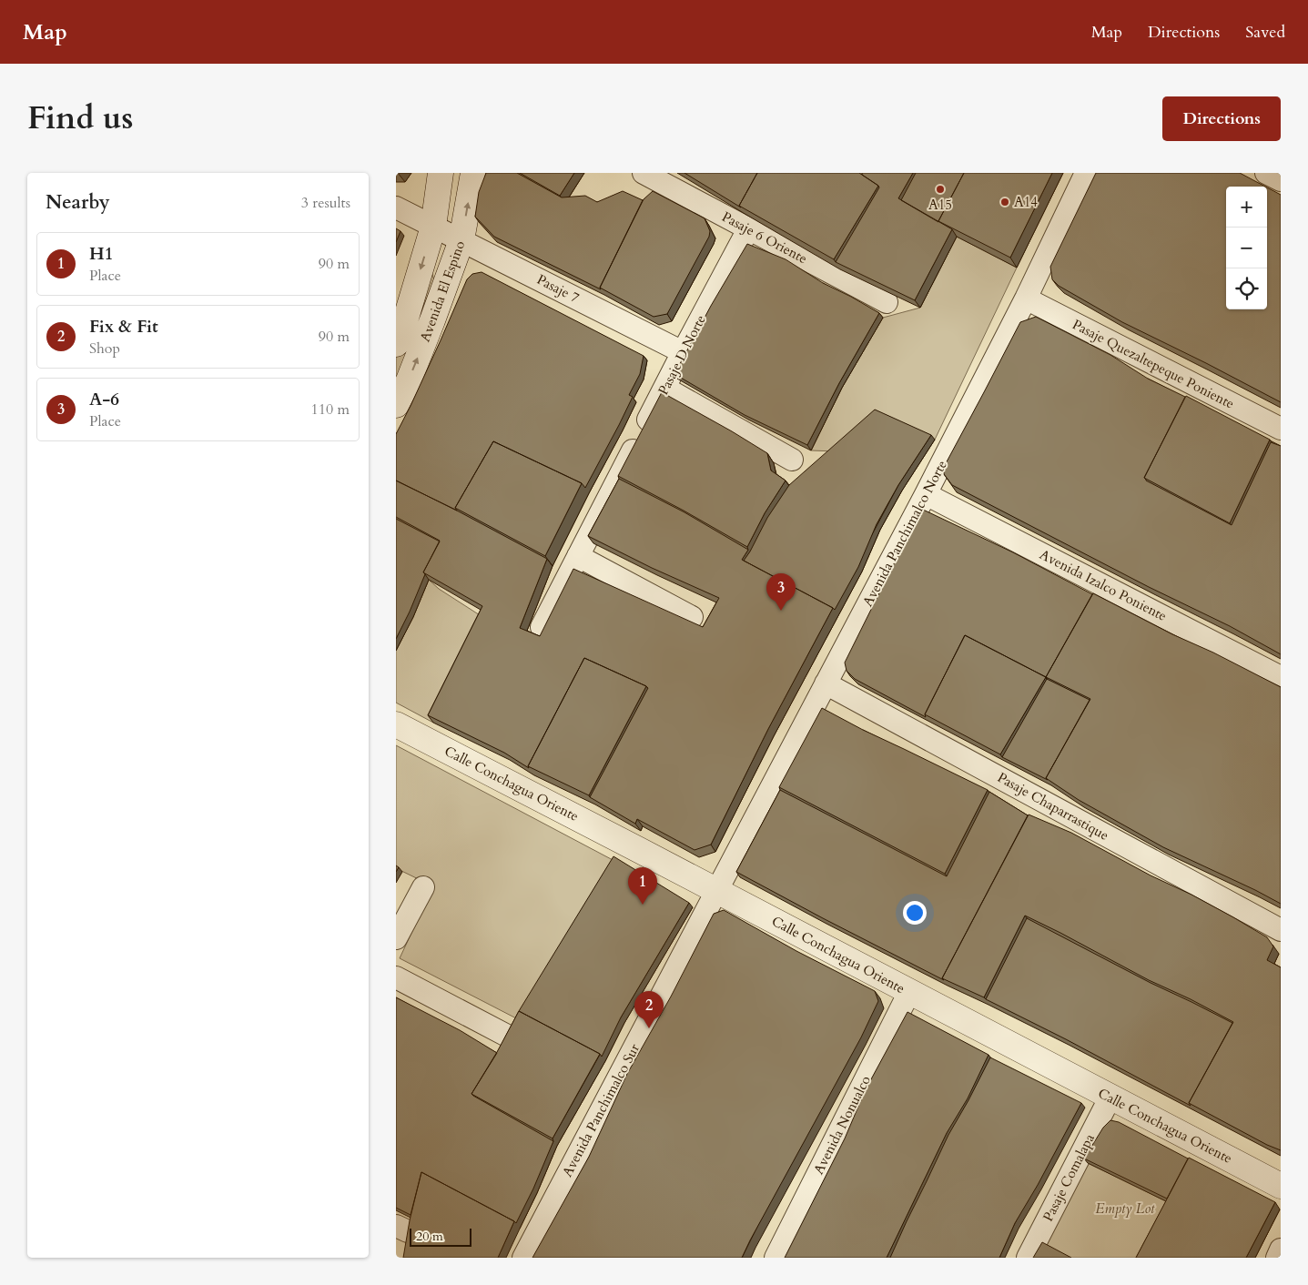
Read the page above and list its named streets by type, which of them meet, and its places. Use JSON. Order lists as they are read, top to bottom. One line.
{"streets":{"street":["Pasaje 6 Oriente","Pasaje 7","Avenida El Espino","Pasaje D Norte","Pasaje Quezaltepeque Poniente","Avenida Panchimalco Norte","Avenida Izalco Poniente","Calle Conchagua Oriente","Pasaje Chaparrastique","Avenida Panchimalco Sur","Avenida Nonualco","Pasaje Comalapa"]},"crossings":[["Pasaje 6 Oriente","Pasaje D Norte"],["Pasaje 7","Avenida El Espino"],["Pasaje 7","Pasaje D Norte"],["Pasaje Quezaltepeque Poniente","Avenida Panchimalco Norte"],["Avenida Panchimalco Norte","Avenida Izalco Poniente"],["Avenida Panchimalco Norte","Calle Conchagua Oriente"],["Avenida Panchimalco Norte","Pasaje Chaparrastique"],["Avenida Panchimalco Norte","Avenida Panchimalco Sur"],["Calle Conchagua Oriente","Avenida Panchimalco Sur"],["Calle Conchagua Oriente","Avenida Nonualco"],["Calle Conchagua Oriente","Pasaje Comalapa"]],"parks":["Empty Lot"],"places":["A15","A14"],"scale_bar":"20 m","page":{"header":"Map","nav":["Map","Directions","Saved"],"title":"Find us","buttons":"Directions","heading":["Nearby","3 results"],"map_buttons":["+","−"],"list":[{"mark":"1","name":"H1","note":"Place","value":"90 m"},{"mark":"2","name":"Fix & Fit","note":"Shop","value":"90 m"},{"mark":"3","name":"A-6","note":"Place","value":"110 m"}],"pins":["3","1","2"],"scale":"20 m"}}
